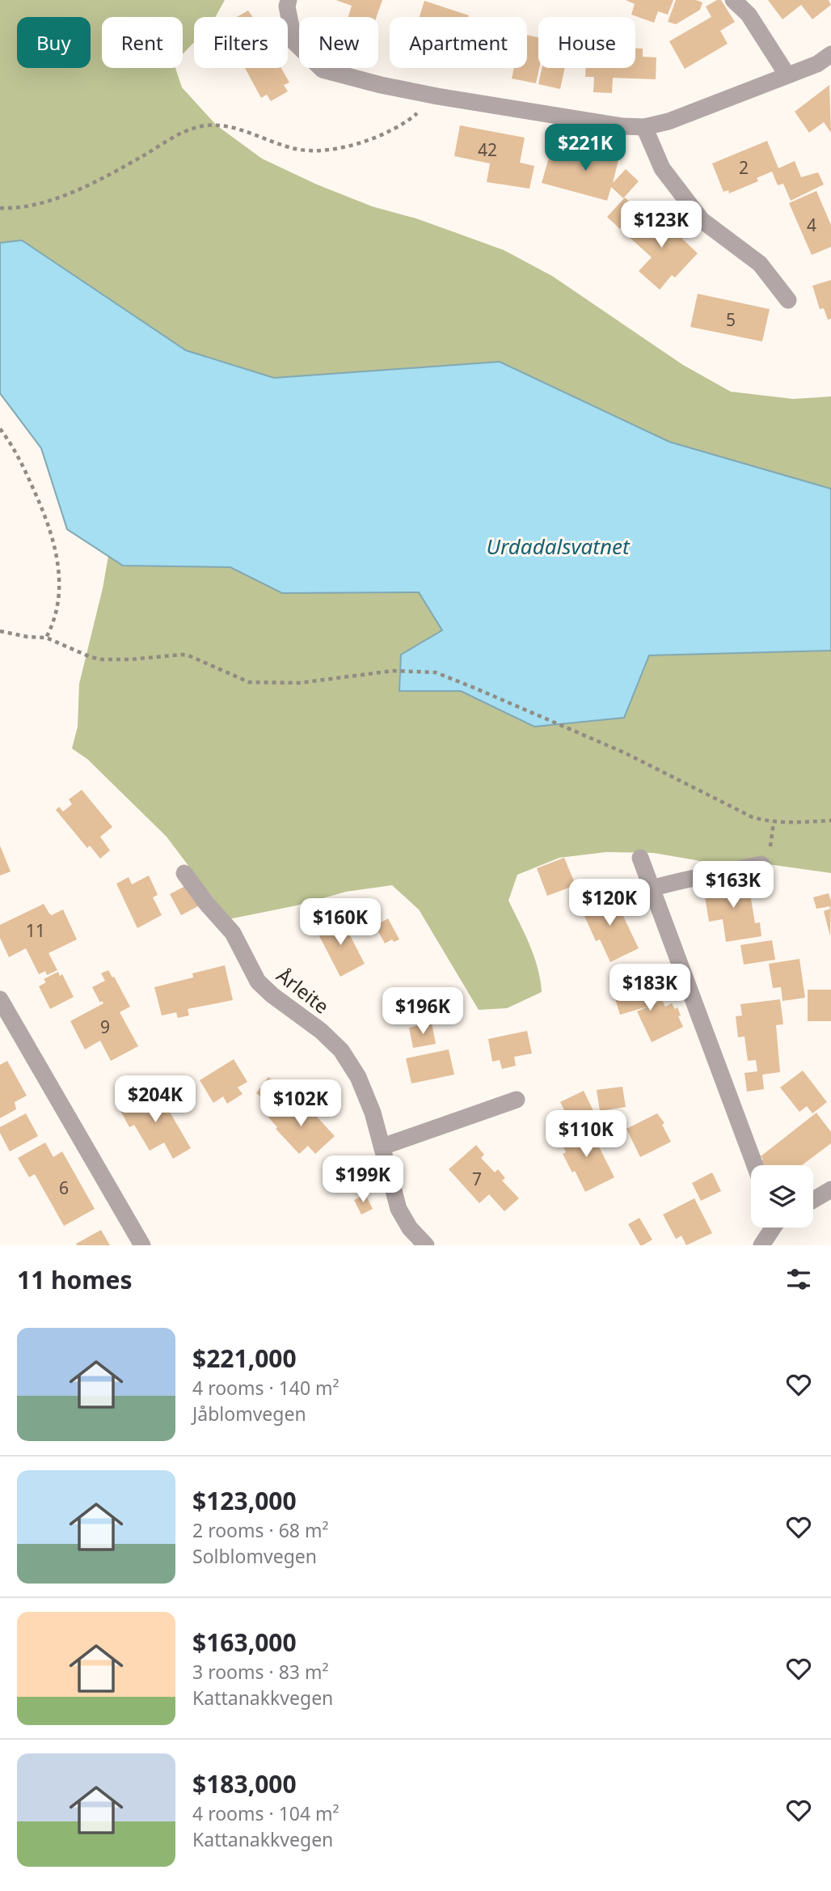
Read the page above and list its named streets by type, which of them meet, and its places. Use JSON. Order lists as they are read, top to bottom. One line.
{"streets":{"street":["Årleite"]},"water":["Urdadalsvatnet"],"house_numbers":["42","2","4","5","11","9","7","6"],"page":{"chip":["Buy","Rent","Filters","New","Apartment","House"],"price":["$221K","$123K","$163K","$120K","$160K","$183K","$196K","$204K","$102K","$110K","$199K"],"heading":"11 homes","list":[{"name":"$221,000","note":"4 rooms · 140 m² · Jåblomvegen"},{"name":"$123,000","note":"2 rooms · 68 m² · Solblomvegen"},{"name":"$163,000","note":"3 rooms · 83 m² · Kattanakkvegen"},{"name":"$183,000","note":"4 rooms · 104 m² · Kattanakkvegen"}]}}
